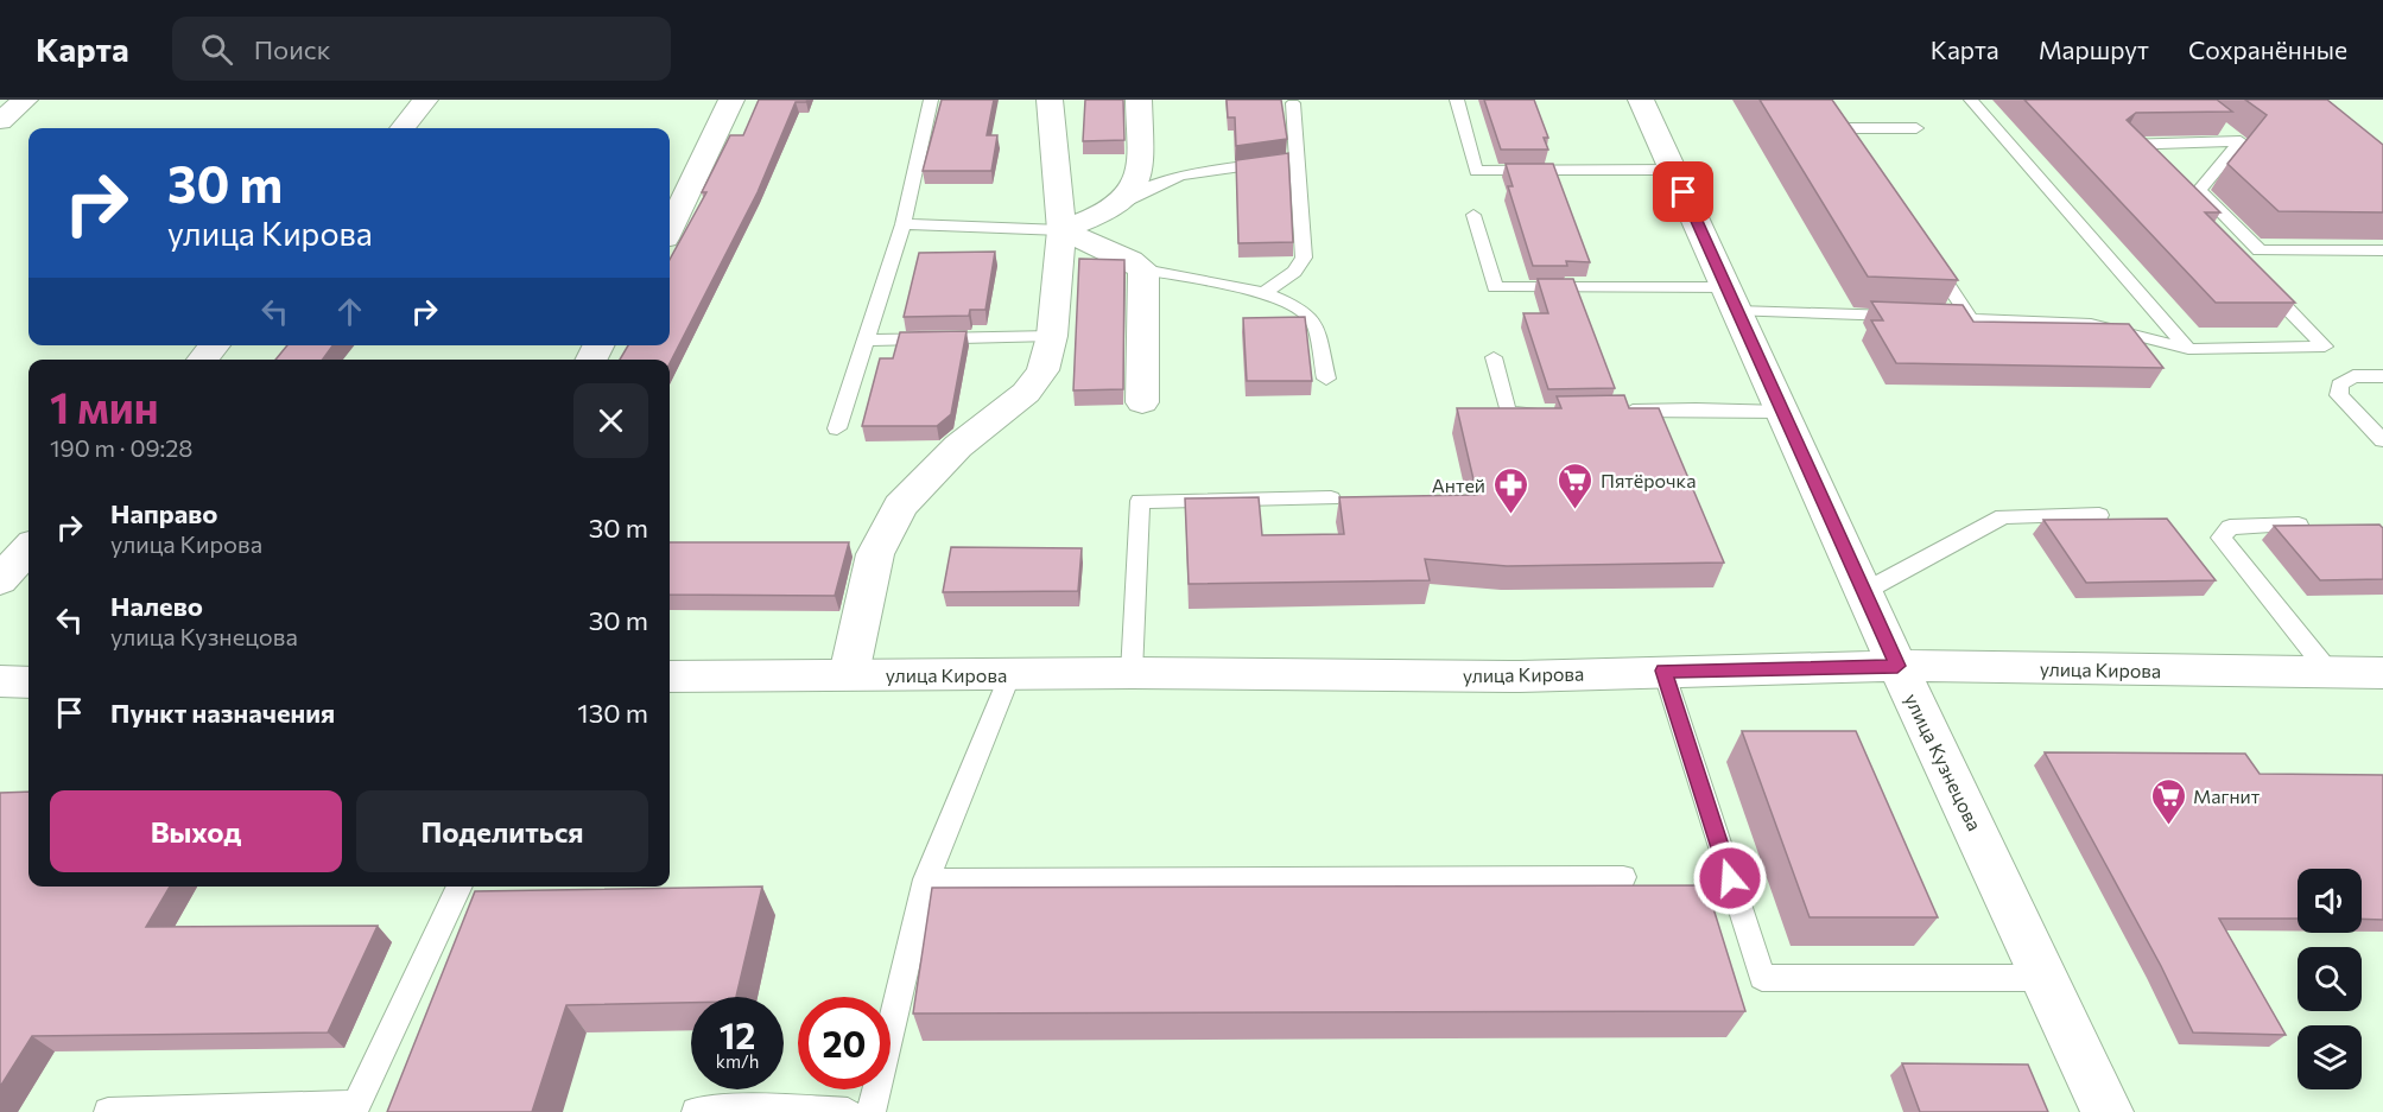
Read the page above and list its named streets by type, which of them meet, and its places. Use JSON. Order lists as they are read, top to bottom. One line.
{"streets":{"main road":["улица Кирова","улица Кузнецова"]},"crossings":[["улица Кирова","улица Кузнецова"]],"places":{"supermarket":["Пятёрочка","Магнит"],"pharmacy":["Антей"]},"page":{"header":"Карта","search":"Поиск","nav":["Карта","Маршрут","Сохранённые"],"turn":["30 m","улица Кирова"],"heading":["1 мин","190 m · 09:28"],"list":[{"name":"Направо","note":"улица Кирова","value":"30 m"},{"name":"Налево","note":"улица Кузнецова","value":"30 m"},{"name":"Пункт назначения","value":"130 m"}],"buttons":["Выход","Поделиться"],"speed":"12 km/h","limit":"20"}}
